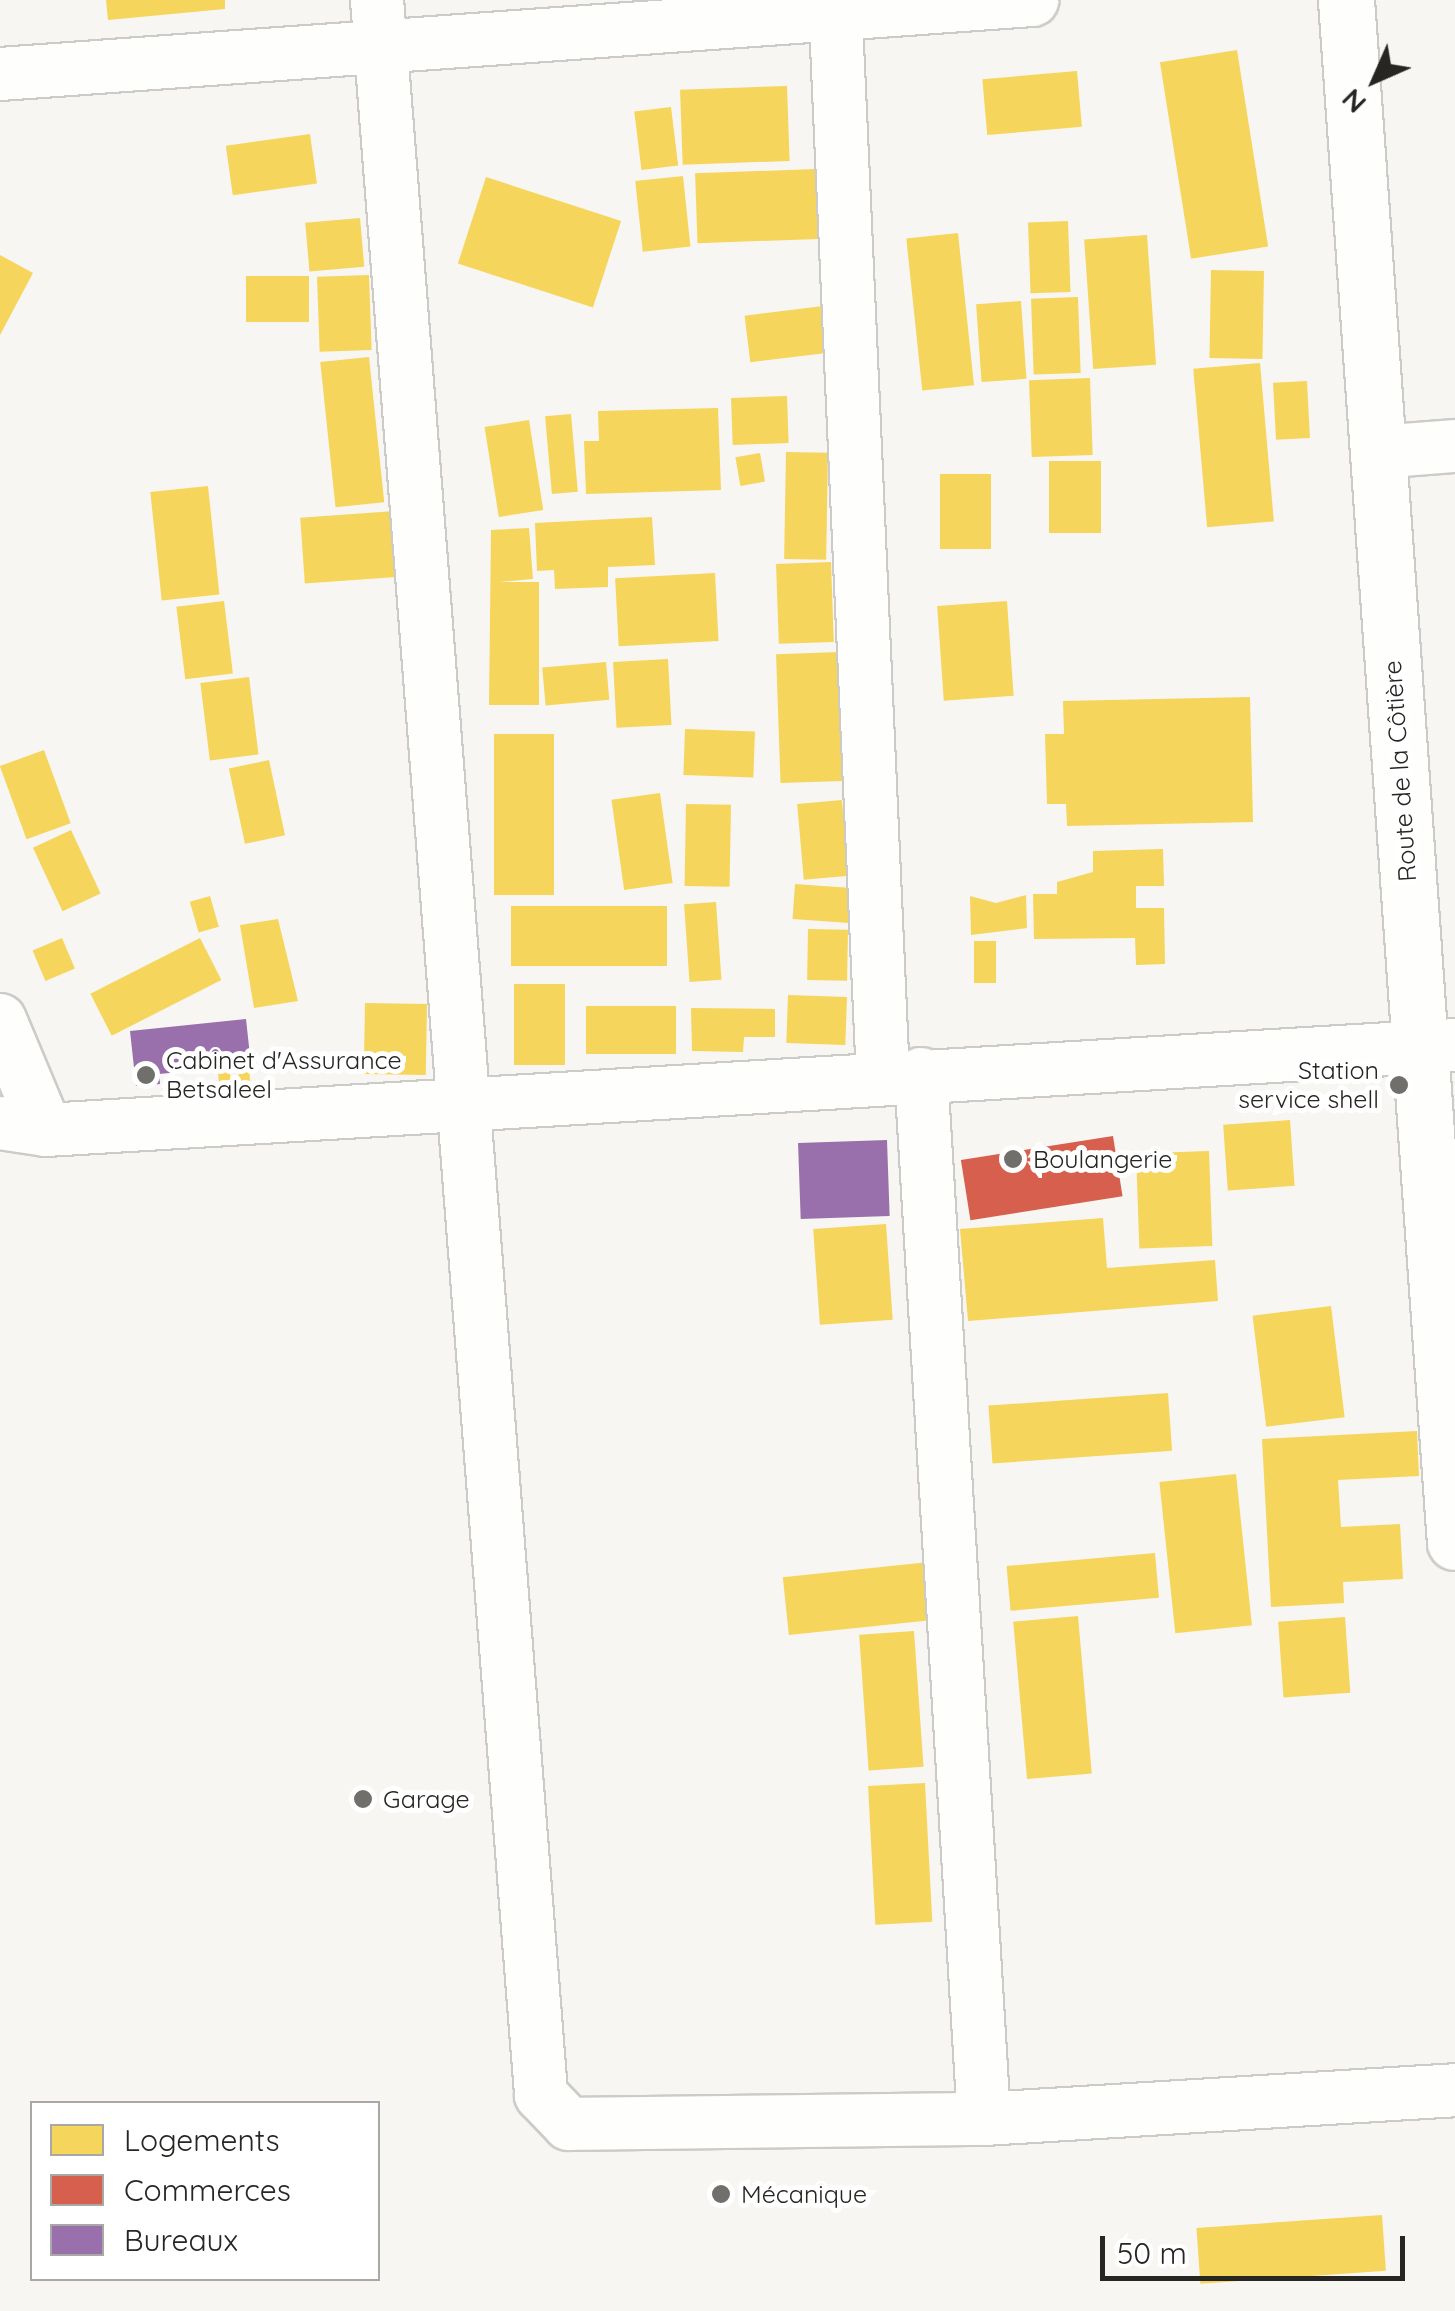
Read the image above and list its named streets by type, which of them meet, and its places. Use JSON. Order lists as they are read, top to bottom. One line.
{"streets":{"main road":["Route de la Côtière"]},"places":["Cabinet d'Assurance Betsaleel","Station service shell","Boulangerie","Garage","Mécanique"],"legend":["Logements","Commerces","Bureaux"],"scale_bar":"50 m","north":"bottom left"}
